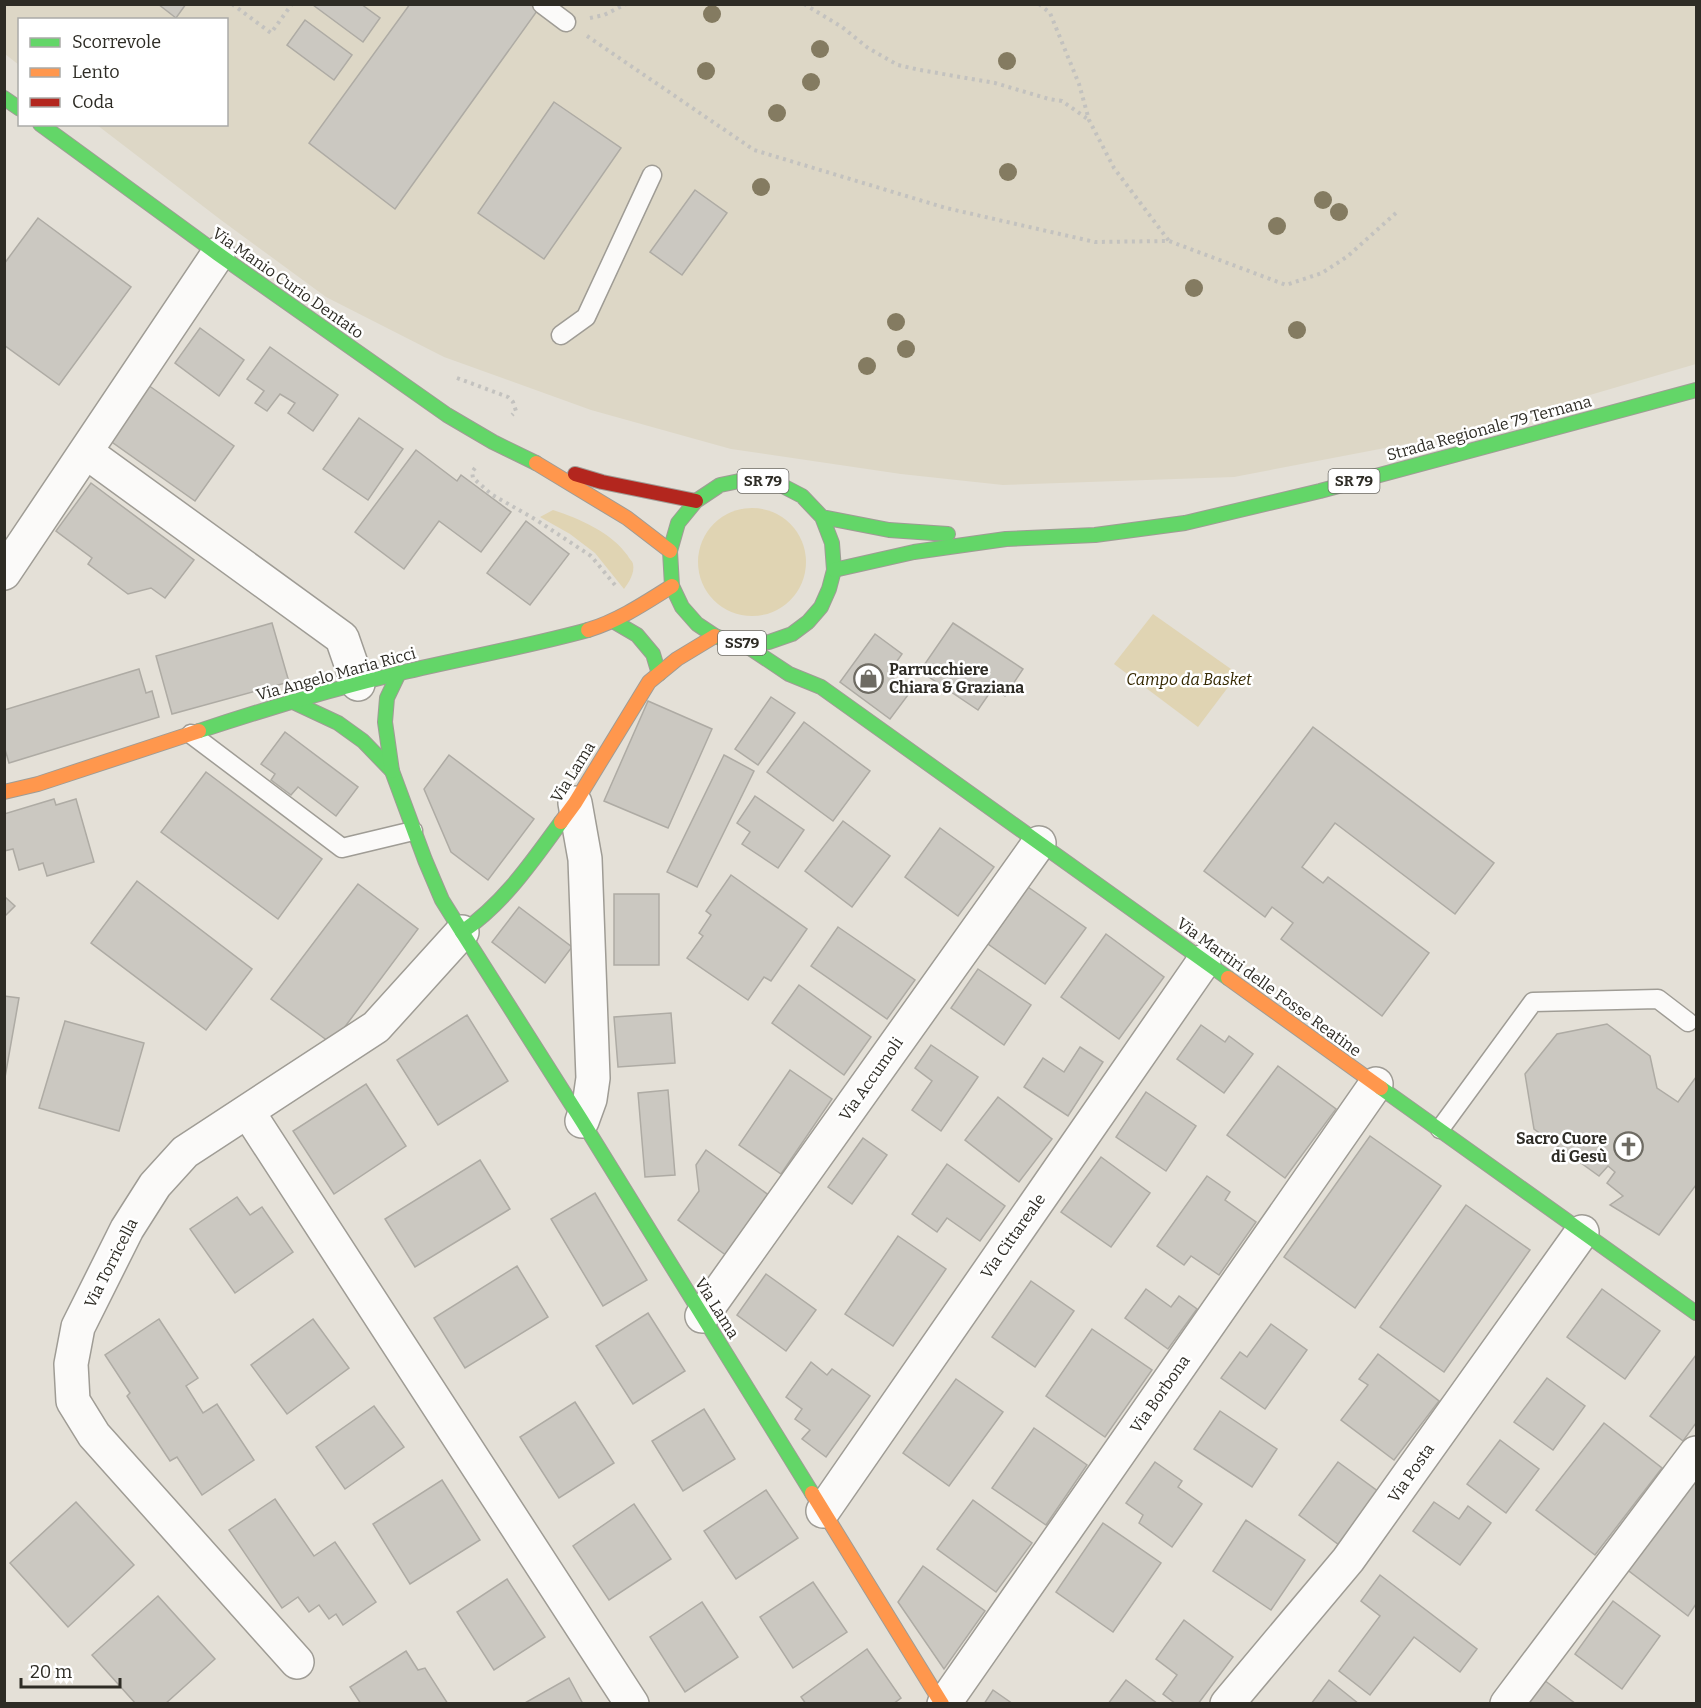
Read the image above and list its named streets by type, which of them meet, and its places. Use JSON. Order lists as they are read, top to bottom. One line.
{"streets":{"main road":["Via Manio Curio Dentato","Strada Regionale 79 Ternana","SR 79","SS79","Via Angelo Maria Ricci","Via Lama","Via Martiri delle Fosse Reatine"],"street":["Via Accumoli","Via Cittareale","Via Torricella","Via Borbona","Via Posta"]},"crossings":[["Via Manio Curio Dentato","Strada Regionale 79 Ternana"],["Via Manio Curio Dentato","SR 79"],["Via Manio Curio Dentato","SS79"],["Via Manio Curio Dentato","Via Angelo Maria Ricci"],["Via Manio Curio Dentato","Via Lama"],["Via Manio Curio Dentato","Via Martiri delle Fosse Reatine"],["Strada Regionale 79 Ternana","SR 79"],["Strada Regionale 79 Ternana","SS79"],["Strada Regionale 79 Ternana","Via Angelo Maria Ricci"],["Strada Regionale 79 Ternana","Via Lama"],["Strada Regionale 79 Ternana","Via Martiri delle Fosse Reatine"],["SR 79","SS79"],["SR 79","Via Angelo Maria Ricci"],["SR 79","Via Lama"],["SR 79","Via Martiri delle Fosse Reatine"],["SS79","Via Angelo Maria Ricci"],["SS79","Via Lama"],["SS79","Via Martiri delle Fosse Reatine"],["Via Angelo Maria Ricci","Via Lama"],["Via Angelo Maria Ricci","Via Martiri delle Fosse Reatine"],["Via Lama","Via Martiri delle Fosse Reatine"],["Via Lama","Via Accumoli"],["Via Lama","Via Cittareale"],["Via Lama","Via Torricella"],["Via Lama","Via Borbona"],["Via Martiri delle Fosse Reatine","Via Accumoli"],["Via Martiri delle Fosse Reatine","Via Cittareale"],["Via Martiri delle Fosse Reatine","Via Borbona"],["Via Martiri delle Fosse Reatine","Via Posta"]],"parks":["Campo da Basket"],"places":{"shop":["Parrucchiere Chiara & Graziana"],"church":["Sacro Cuore di Gesù"]},"legend":["Scorrevole","Lento","Coda"],"scale_bar":"20 m"}
